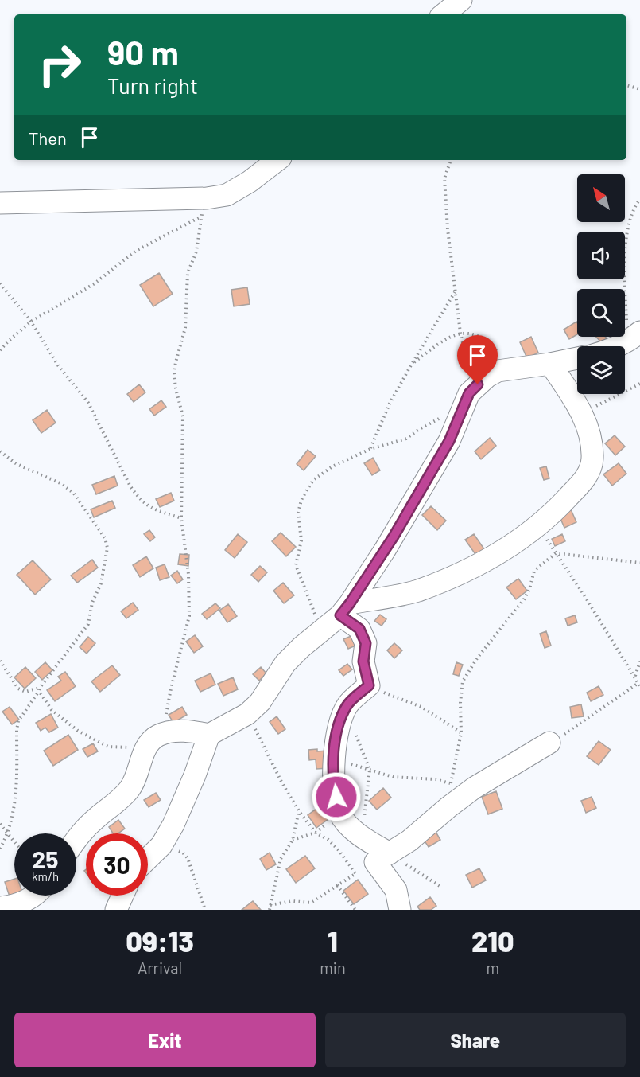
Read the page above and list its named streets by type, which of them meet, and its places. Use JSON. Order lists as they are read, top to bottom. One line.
{"north":"top left","page":{"turn":["90 m","Turn right"],"then":"Then","speed":"25 km/h","limit":"30","eta":["09:13","Arrival","1","min","210","m"],"buttons":["Exit","Share"]}}
